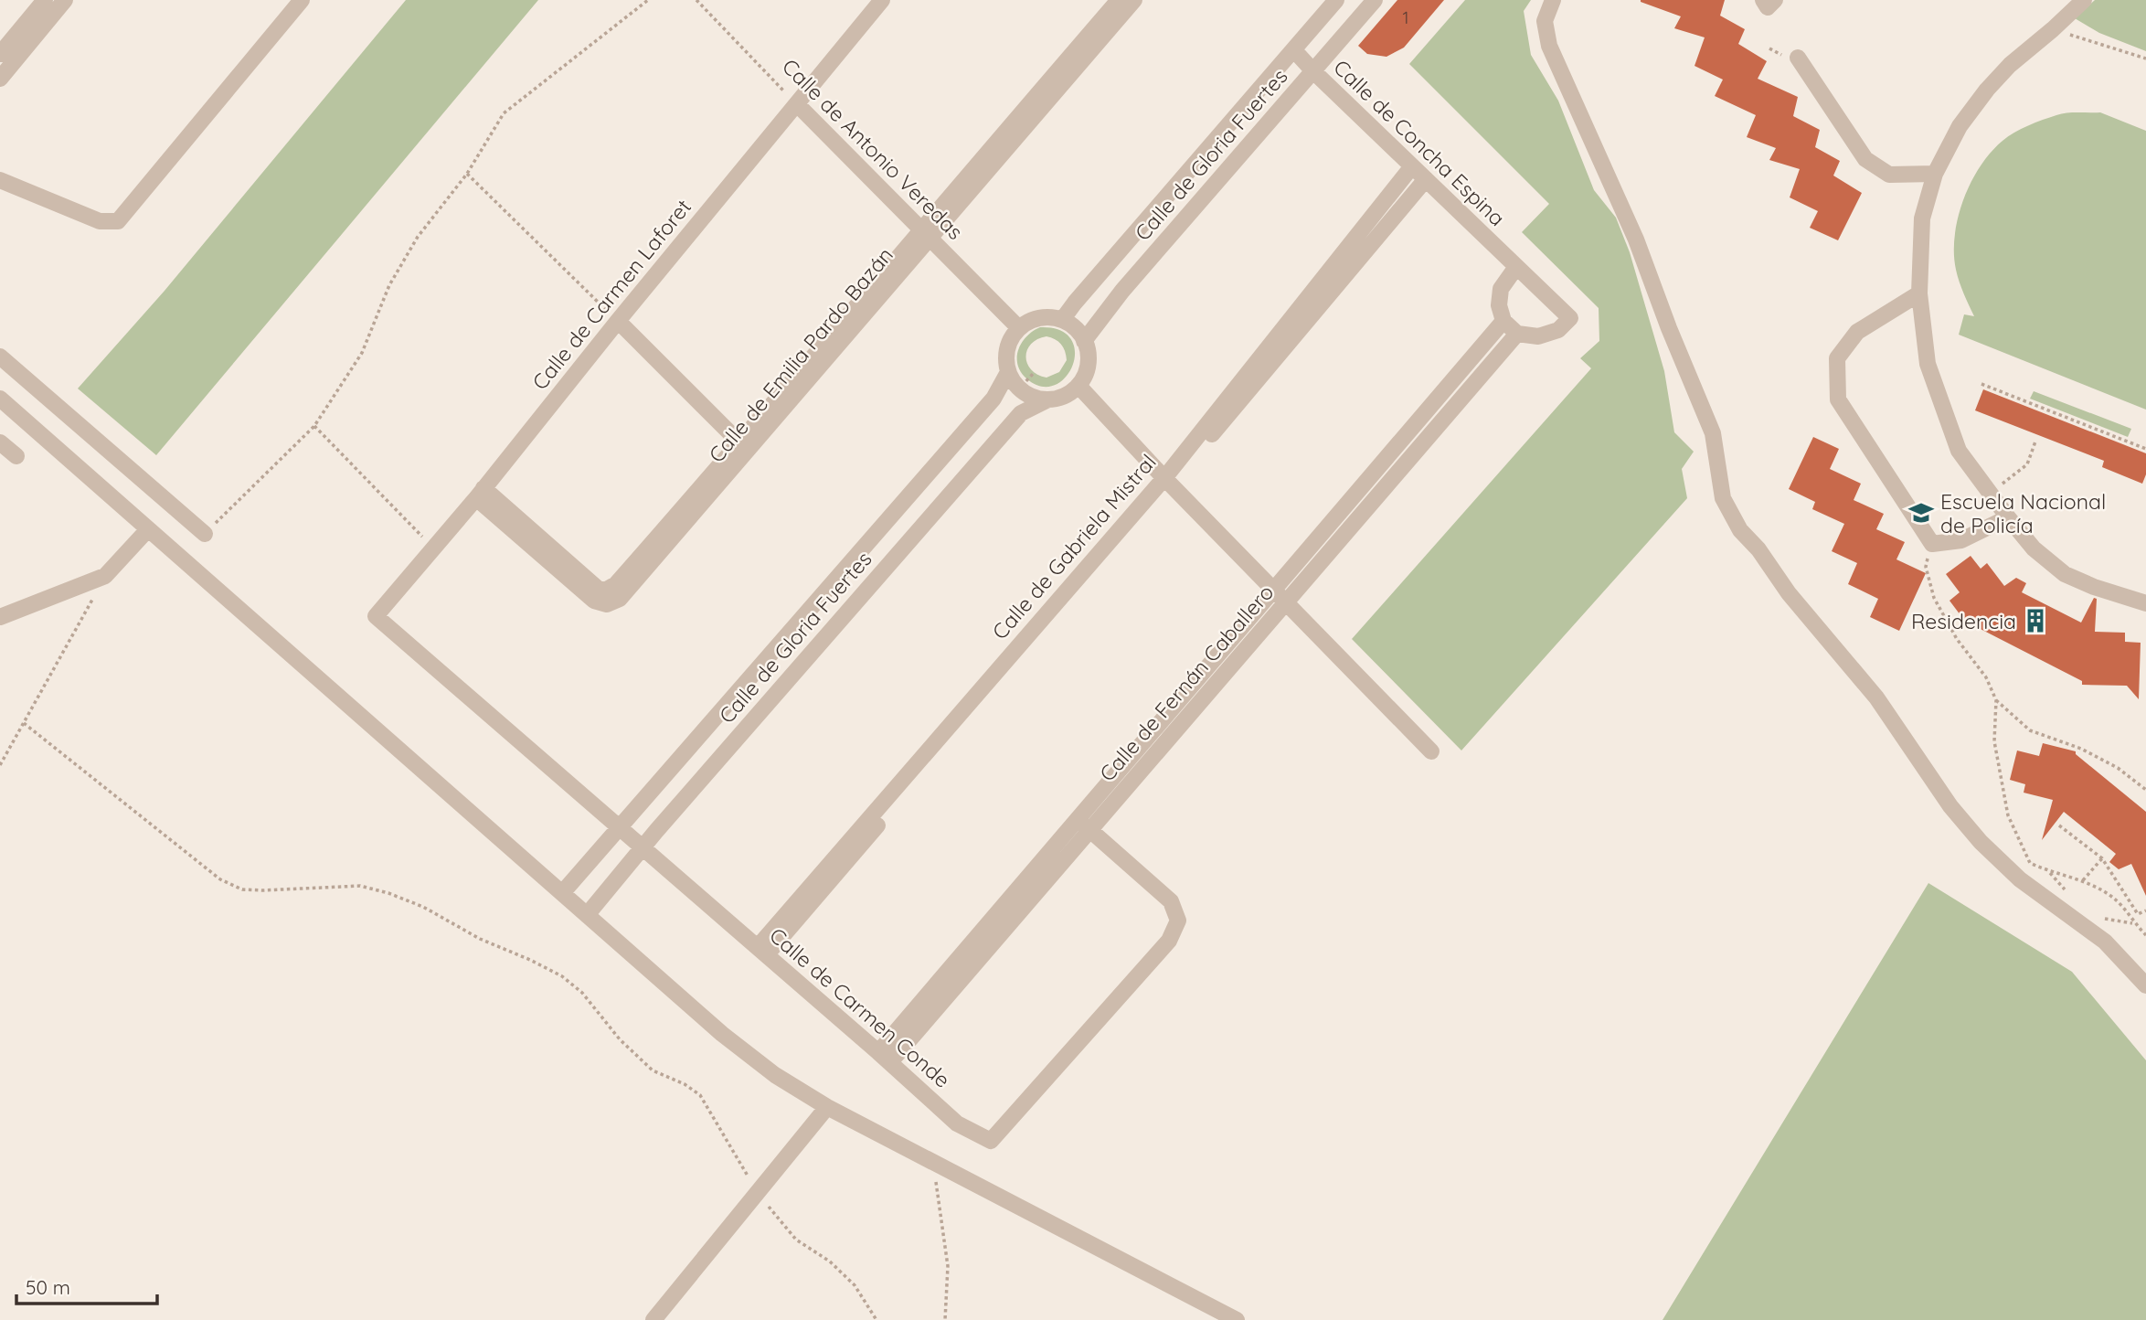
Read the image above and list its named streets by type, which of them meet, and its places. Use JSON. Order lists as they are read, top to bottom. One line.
{"streets":{"street":["Calle de Concha Espina","Calle de Antonio Veredas","Calle de Gloria Fuertes","Calle de Carmen Laforet","Calle de Emilia Pardo Bazán","Calle de Gabriela Mistral","Calle de Fernán Caballero","Calle de Carmen Conde"]},"crossings":[["Calle de Concha Espina","Calle de Gloria Fuertes"],["Calle de Concha Espina","Calle de Gabriela Mistral"],["Calle de Concha Espina","Calle de Fernán Caballero"],["Calle de Antonio Veredas","Calle de Gloria Fuertes"],["Calle de Antonio Veredas","Calle de Carmen Laforet"],["Calle de Antonio Veredas","Calle de Emilia Pardo Bazán"],["Calle de Gloria Fuertes","Calle de Carmen Conde"],["Calle de Carmen Laforet","Calle de Emilia Pardo Bazán"],["Calle de Carmen Laforet","Calle de Carmen Conde"],["Calle de Gabriela Mistral","Calle de Carmen Conde"],["Calle de Fernán Caballero","Calle de Carmen Conde"]],"places":{"school or university":["Escuela Nacional de Policía"],"building":["Residencia"]},"house_numbers":["1"],"scale_bar":"50 m"}
